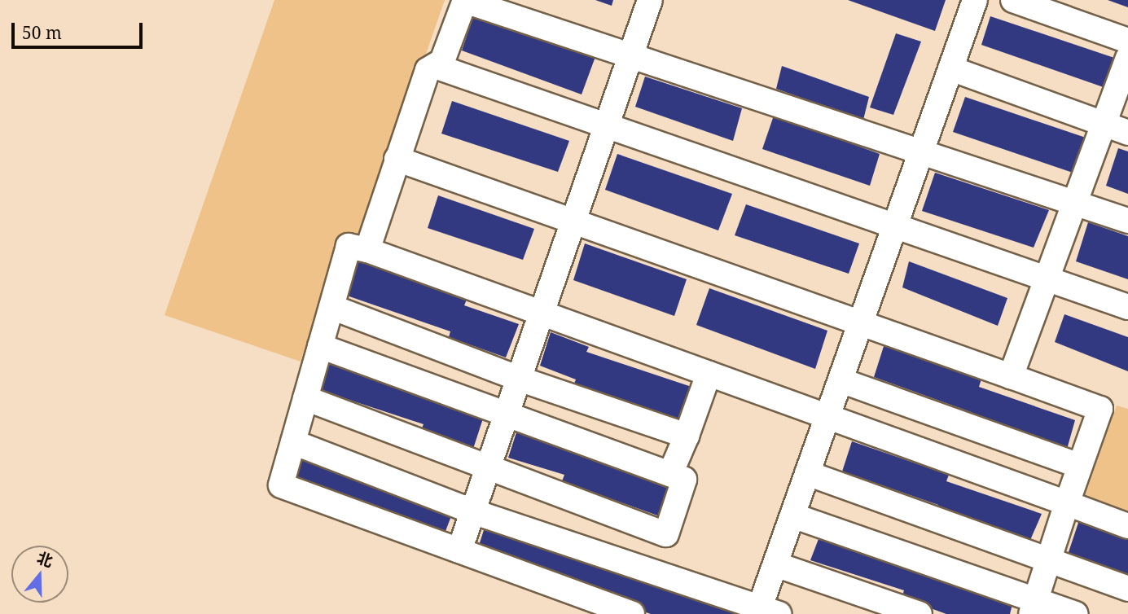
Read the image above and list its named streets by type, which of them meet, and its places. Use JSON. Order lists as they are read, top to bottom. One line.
{"scale_bar":"50 m","north":"top"}
